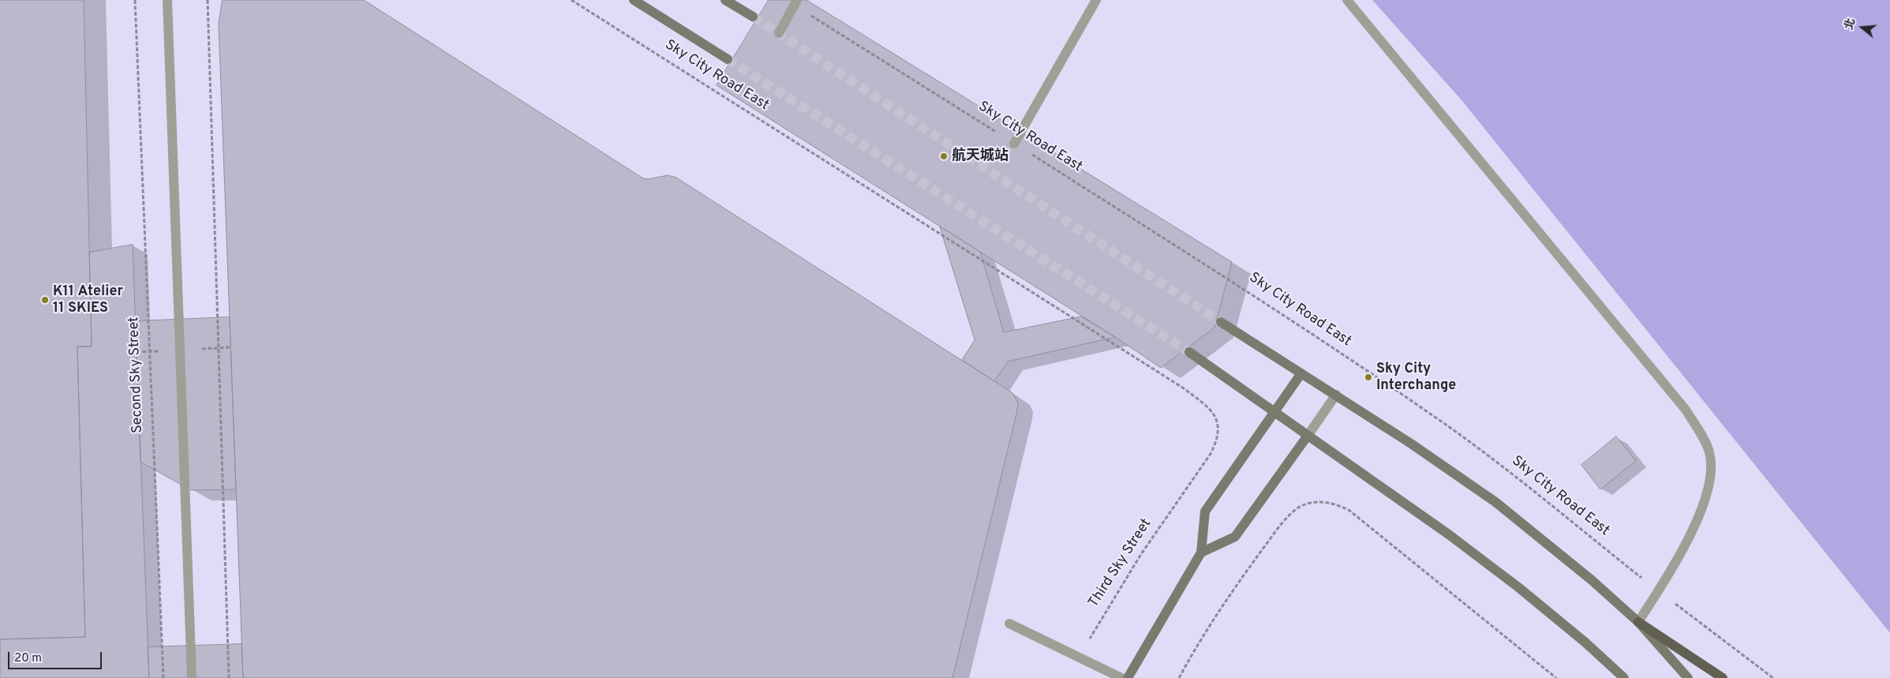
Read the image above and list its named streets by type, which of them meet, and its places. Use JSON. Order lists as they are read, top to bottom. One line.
{"streets":{"street":["Sky City Road East"],"path":["Second Sky Street","Third Sky Street"]},"crossings":[["Sky City Road East","Third Sky Street"]],"places":["航天城站","K11 Atelier 11 SKIES","Sky City Interchange"],"scale_bar":"20 m","north":"left"}
